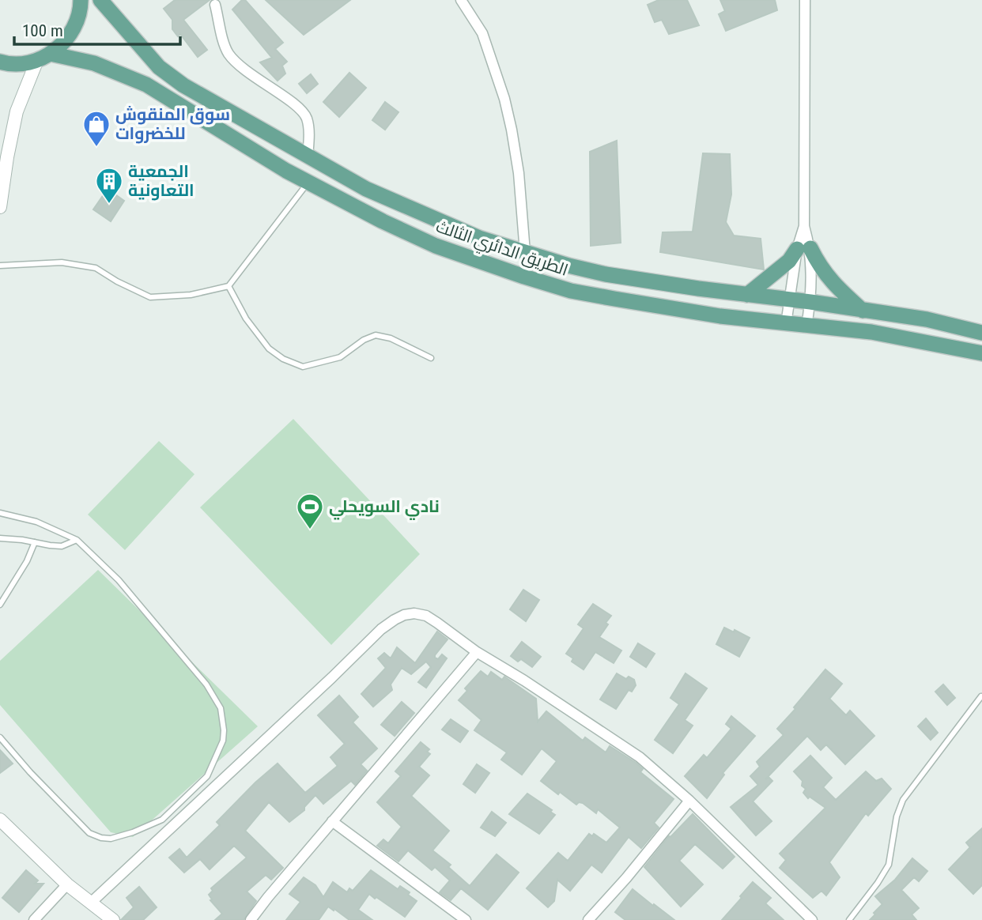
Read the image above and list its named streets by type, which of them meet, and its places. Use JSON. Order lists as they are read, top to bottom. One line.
{"streets":{"main road":["الطريق الدائري الثالث"]},"places":{"shop":["سوق المنقوش للخضروات"],"building":["الجمعية التعاونية"],"sports":["نادي السويحلي"]},"scale_bar":"100 m"}
